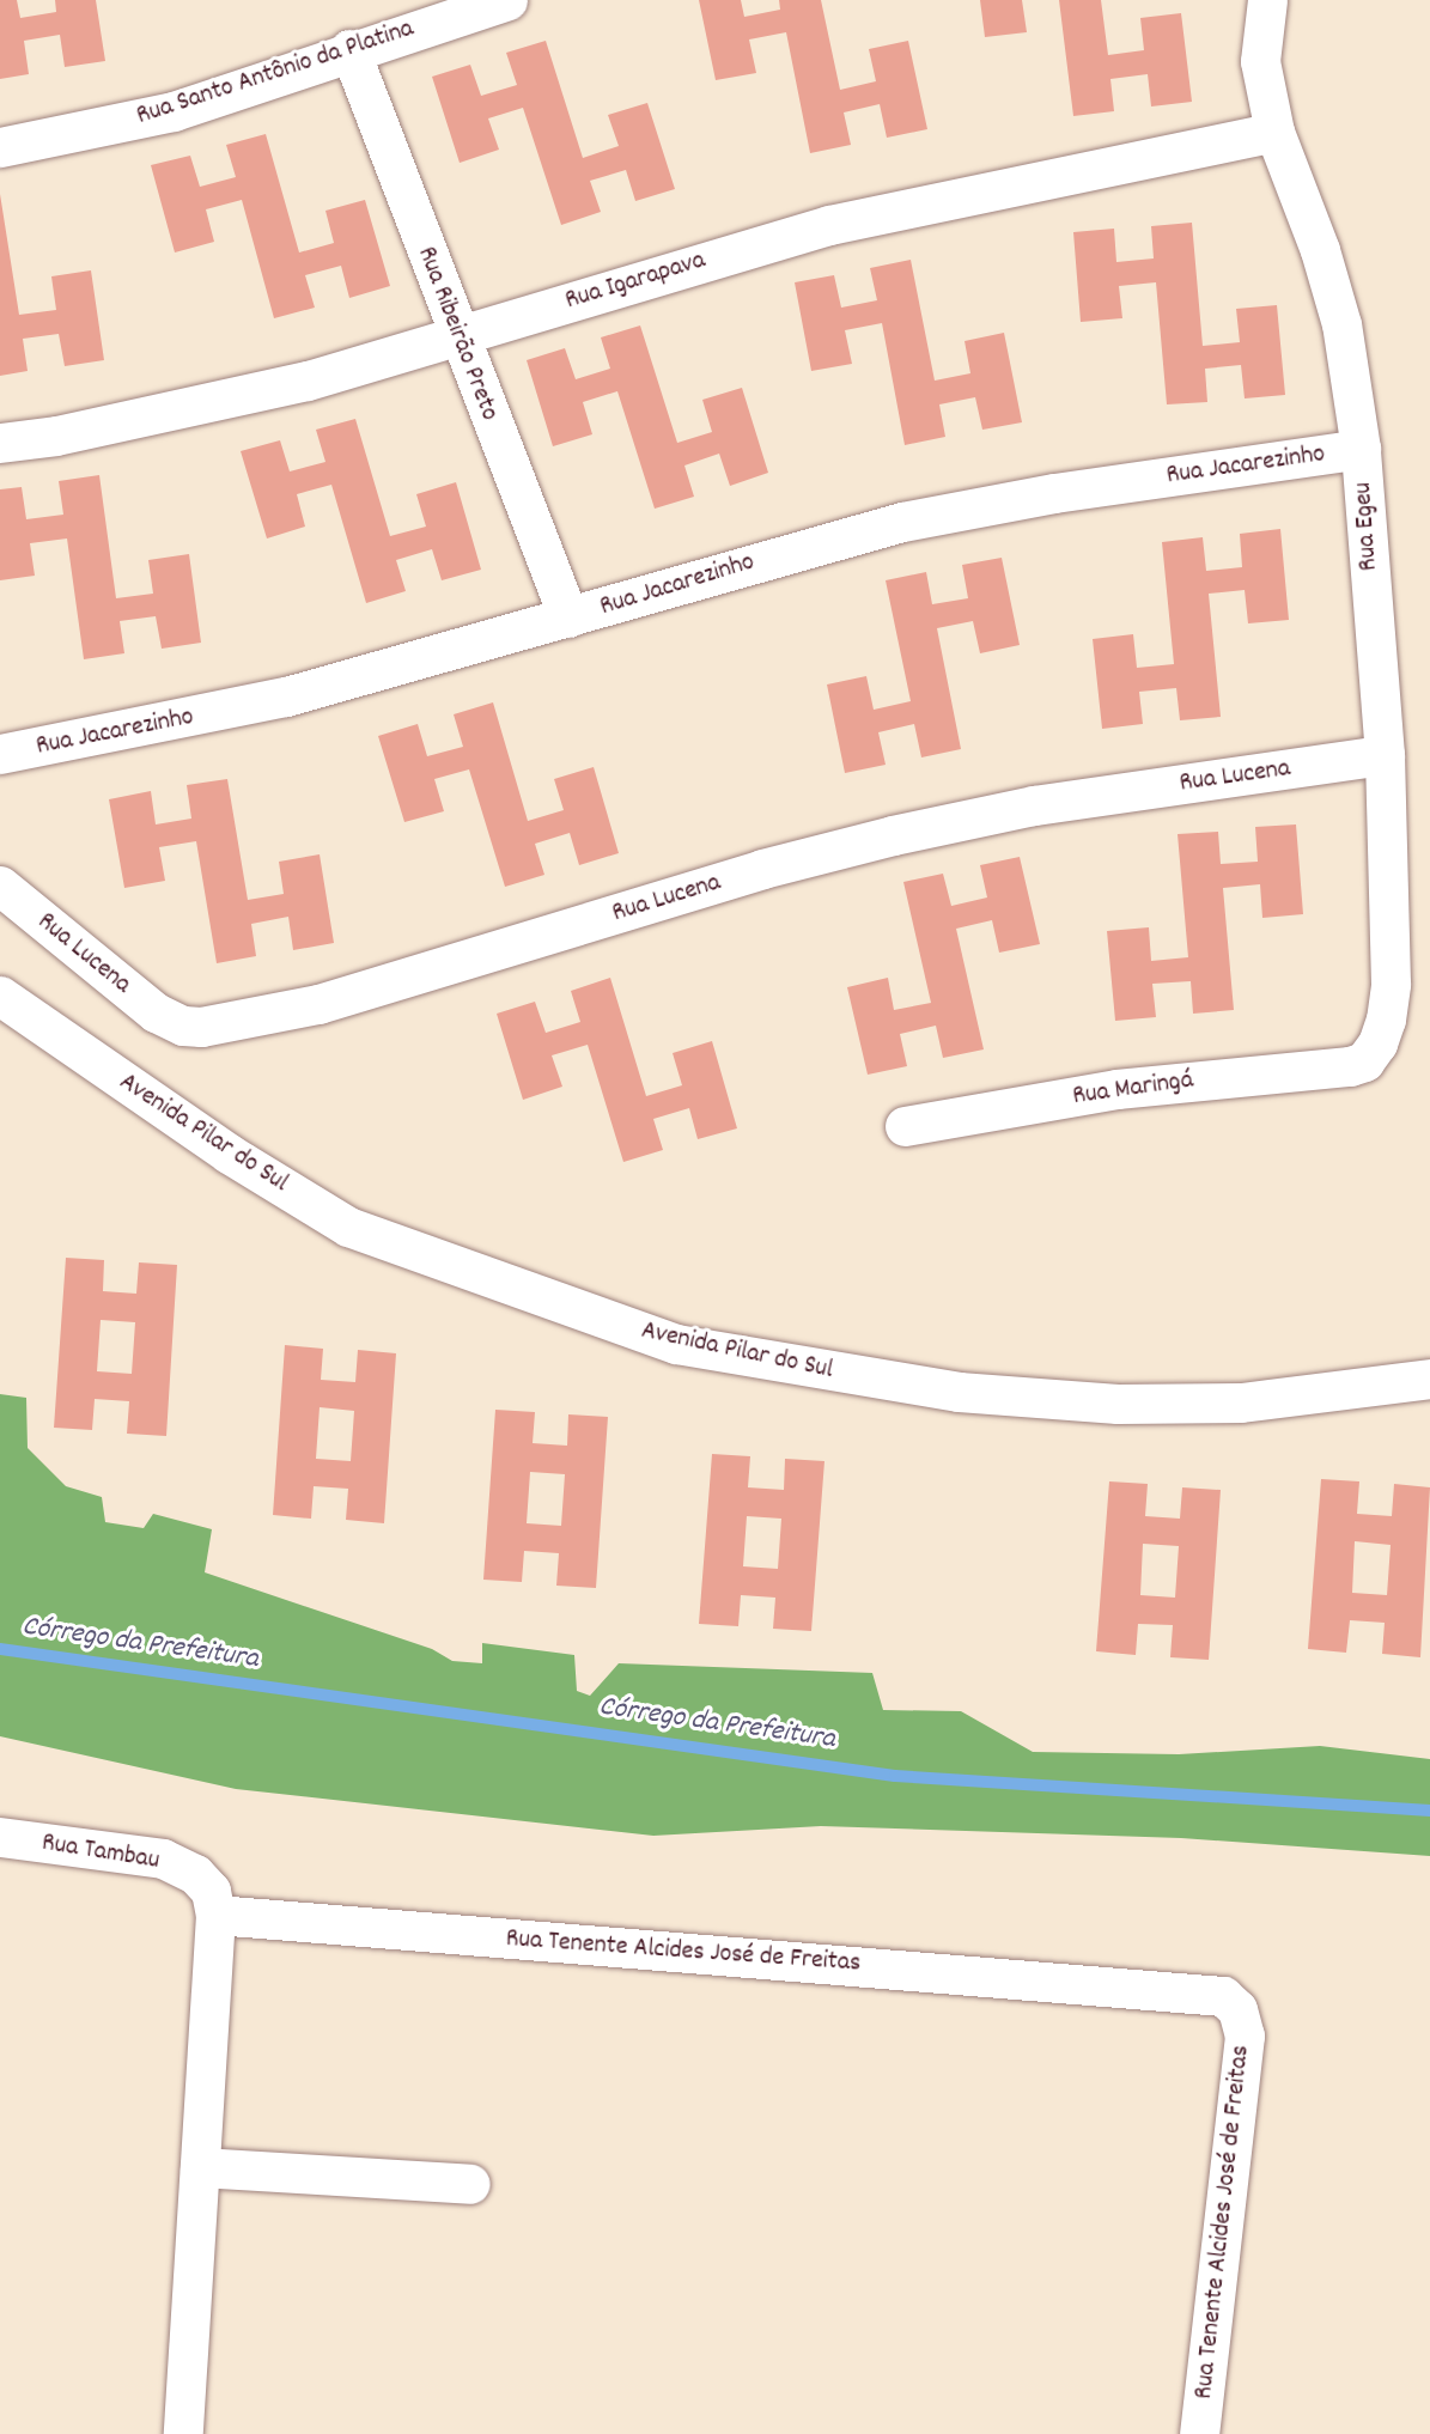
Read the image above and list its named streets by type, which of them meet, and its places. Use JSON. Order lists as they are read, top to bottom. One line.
{"streets":{"street":["Rua Santo Antônio da Platina","Rua Igarapava","Rua Ribeirão Preto","Rua Jacarezinho","Rua Egeu","Rua Lucena","Rua Maringá","Avenida Pilar do Sul","Rua Tambau","Rua Tenente Alcides José de Freitas"]},"crossings":[["Rua Santo Antônio da Platina","Rua Ribeirão Preto"],["Rua Igarapava","Rua Ribeirão Preto"],["Rua Igarapava","Rua Egeu"],["Rua Ribeirão Preto","Rua Jacarezinho"],["Rua Jacarezinho","Rua Egeu"],["Rua Egeu","Rua Lucena"],["Rua Egeu","Rua Maringá"],["Rua Tambau","Rua Tenente Alcides José de Freitas"]],"water":["Córrego da Prefeitura"]}
